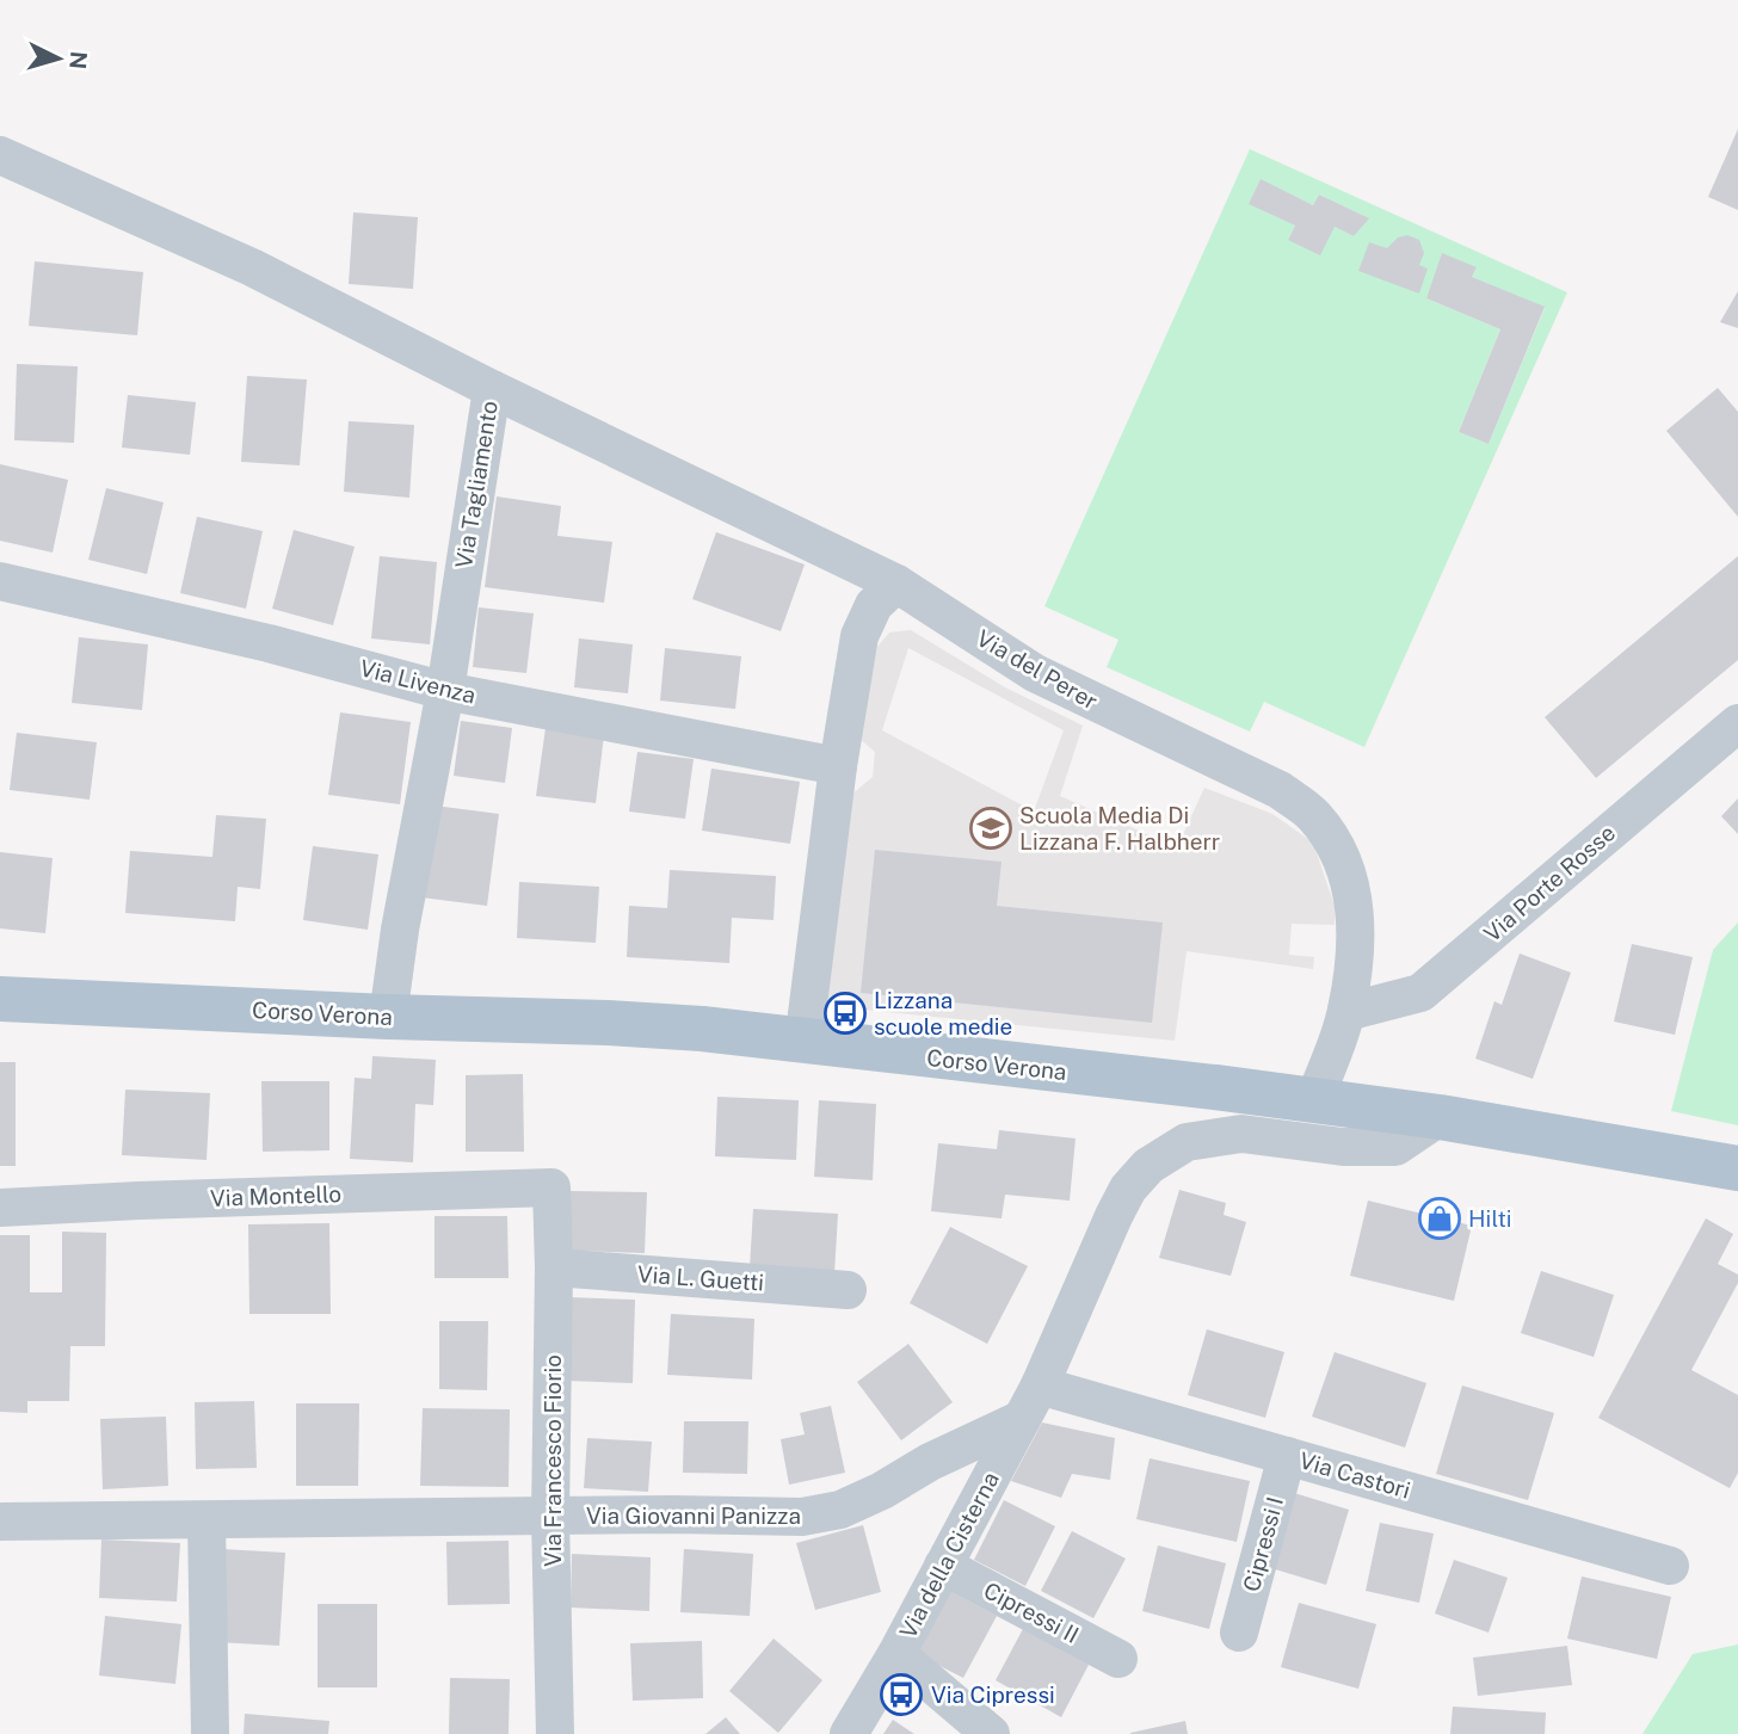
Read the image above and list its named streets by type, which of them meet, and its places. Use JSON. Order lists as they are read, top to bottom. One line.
{"streets":{"main road":["Corso Verona"],"street":["Via Tagliamento","Via del Perer","Via Livenza","Via Porte Rosse","Via Montello","Via L. Guetti","Via Francesco Fiorio","Via Castori","Via Giovanni Panizza","Cipressi I","Via della Cisterna","Cipressi II"]},"crossings":[["Via Tagliamento","Via del Perer"],["Via Tagliamento","Via Livenza"],["Via Tagliamento","Corso Verona"],["Via del Perer","Via Porte Rosse"],["Via del Perer","Corso Verona"],["Via Montello","Via Francesco Fiorio"],["Via L. Guetti","Via Francesco Fiorio"],["Via Francesco Fiorio","Via Giovanni Panizza"],["Via Castori","Via Giovanni Panizza"],["Via Castori","Cipressi I"],["Via Castori","Via della Cisterna"],["Via Giovanni Panizza","Via della Cisterna"],["Via della Cisterna","Cipressi II"]],"places":{"school or university":["Scuola Media Di Lizzana F. Halbherr"],"bus stop":["Lizzana scuole medie","Via Cipressi"],"shop":["Hilti"]},"north":"right"}
